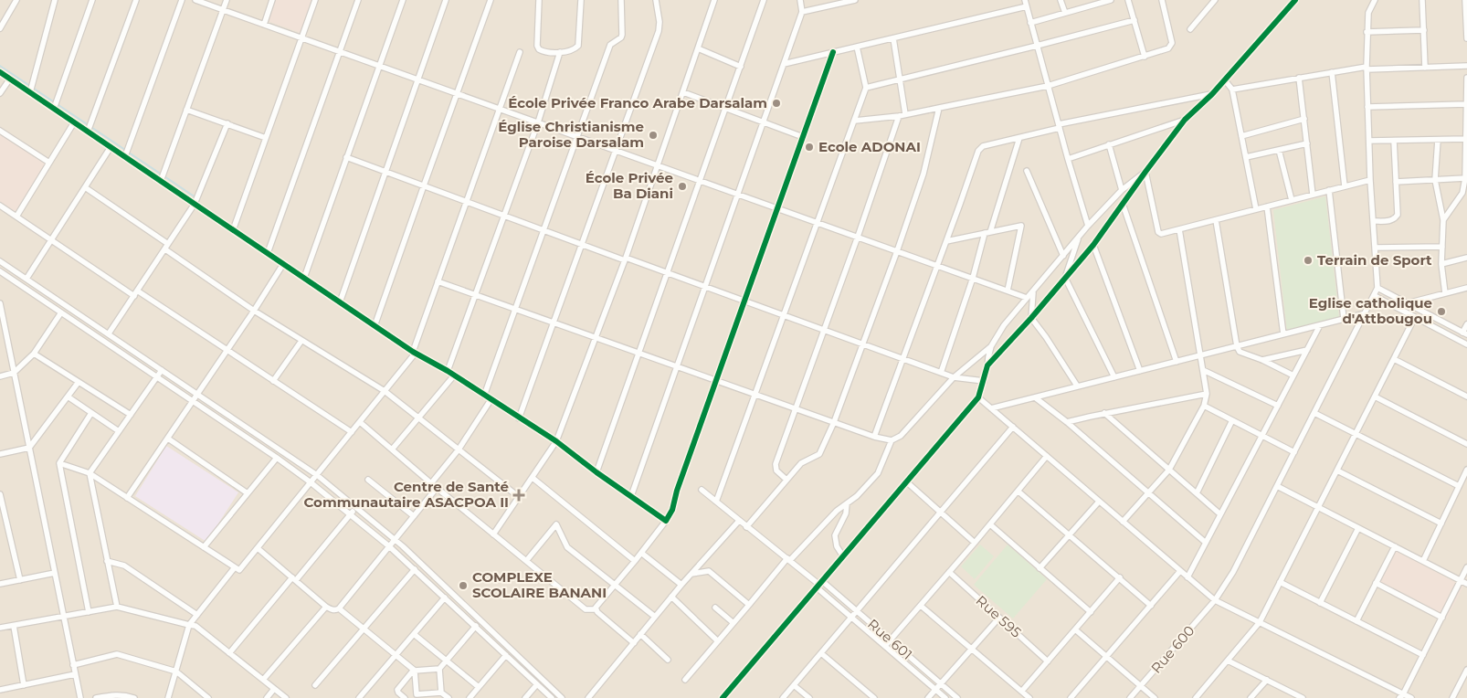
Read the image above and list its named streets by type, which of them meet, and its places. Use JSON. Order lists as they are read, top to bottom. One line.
{"streets":{"street":["Rue 595","Rue 601","Rue 600"]},"places":{"other":["École Privée Franco Arabe Darsalam","Église Christianisme Paroise Darsalam","Ecole ADONAI","École Privée Ba Diani","Terrain de Sport","Eglise catholique d'Attbougou","COMPLEXE SCOLAIRE BANANI"],"health":["Centre de Santé Communautaire ASACPOA II"]}}
